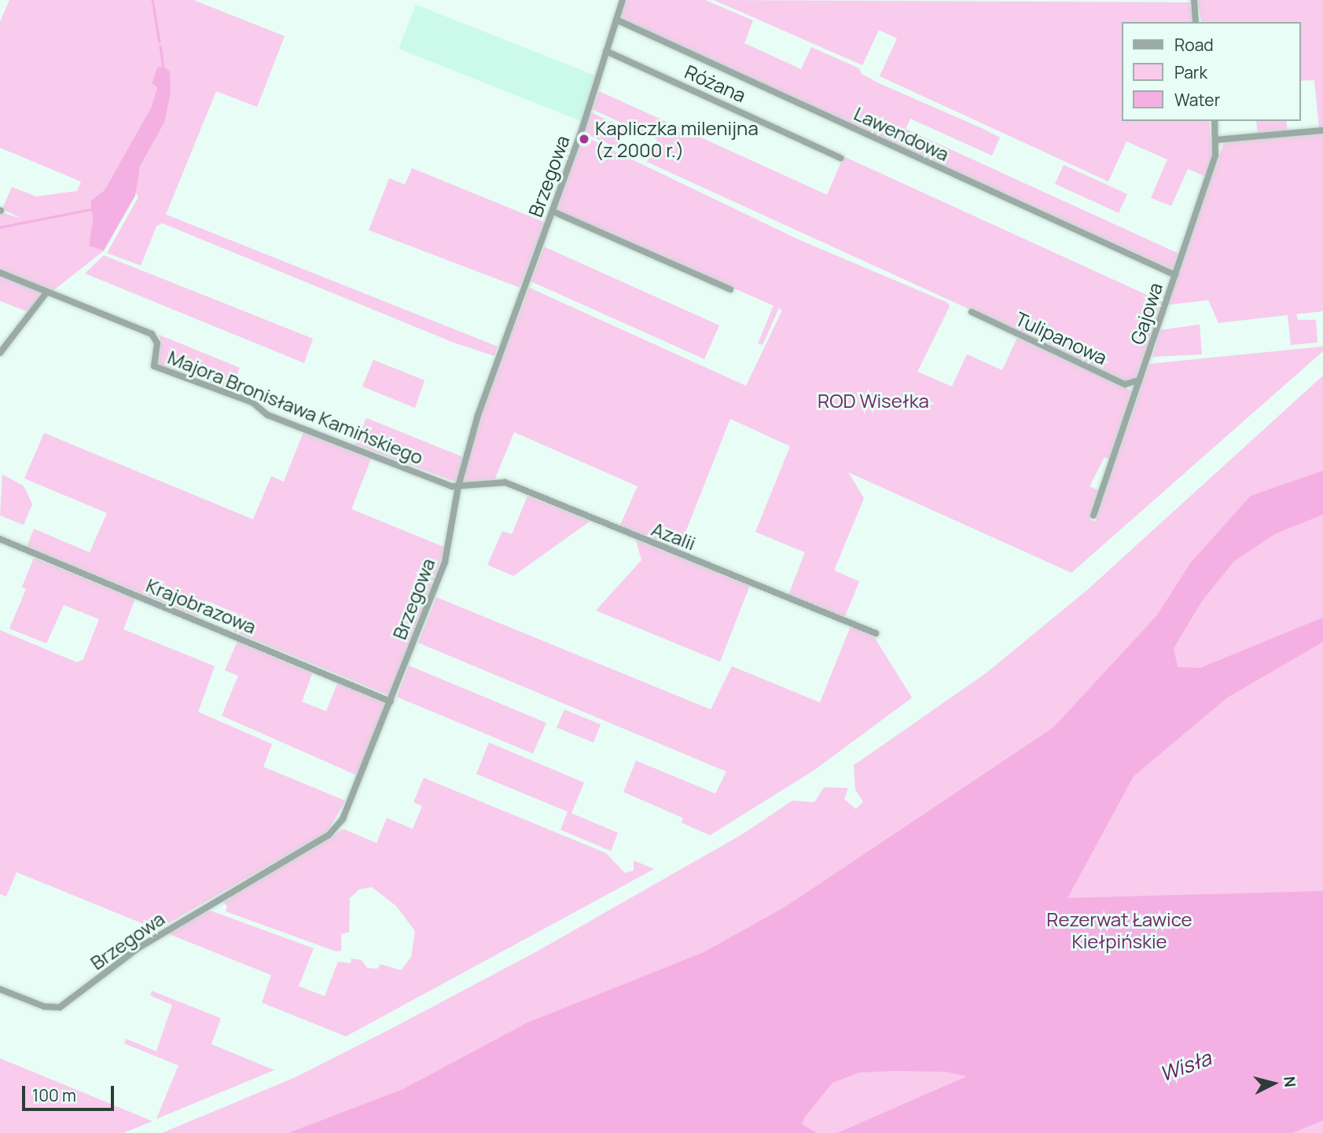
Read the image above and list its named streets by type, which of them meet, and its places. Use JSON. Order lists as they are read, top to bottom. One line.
{"streets":{"street":["Różana","Lawendowa","Brzegowa","Gajowa","Tulipanowa","Majora Bronisława Kamińskiego","Azalii","Krajobrazowa"]},"crossings":[["Różana","Brzegowa"],["Lawendowa","Brzegowa"],["Lawendowa","Gajowa"],["Brzegowa","Majora Bronisława Kamińskiego"],["Brzegowa","Azalii"],["Brzegowa","Krajobrazowa"],["Gajowa","Tulipanowa"],["Majora Bronisława Kamińskiego","Azalii"]],"water":["Wisła"],"parks":["ROD Wisełka","Rezerwat Ławice Kiełpińskie"],"places":["Kapliczka milenijna (z 2000 r.)"],"legend":["Road","Park","Water"],"scale_bar":"100 m","north":"right"}
